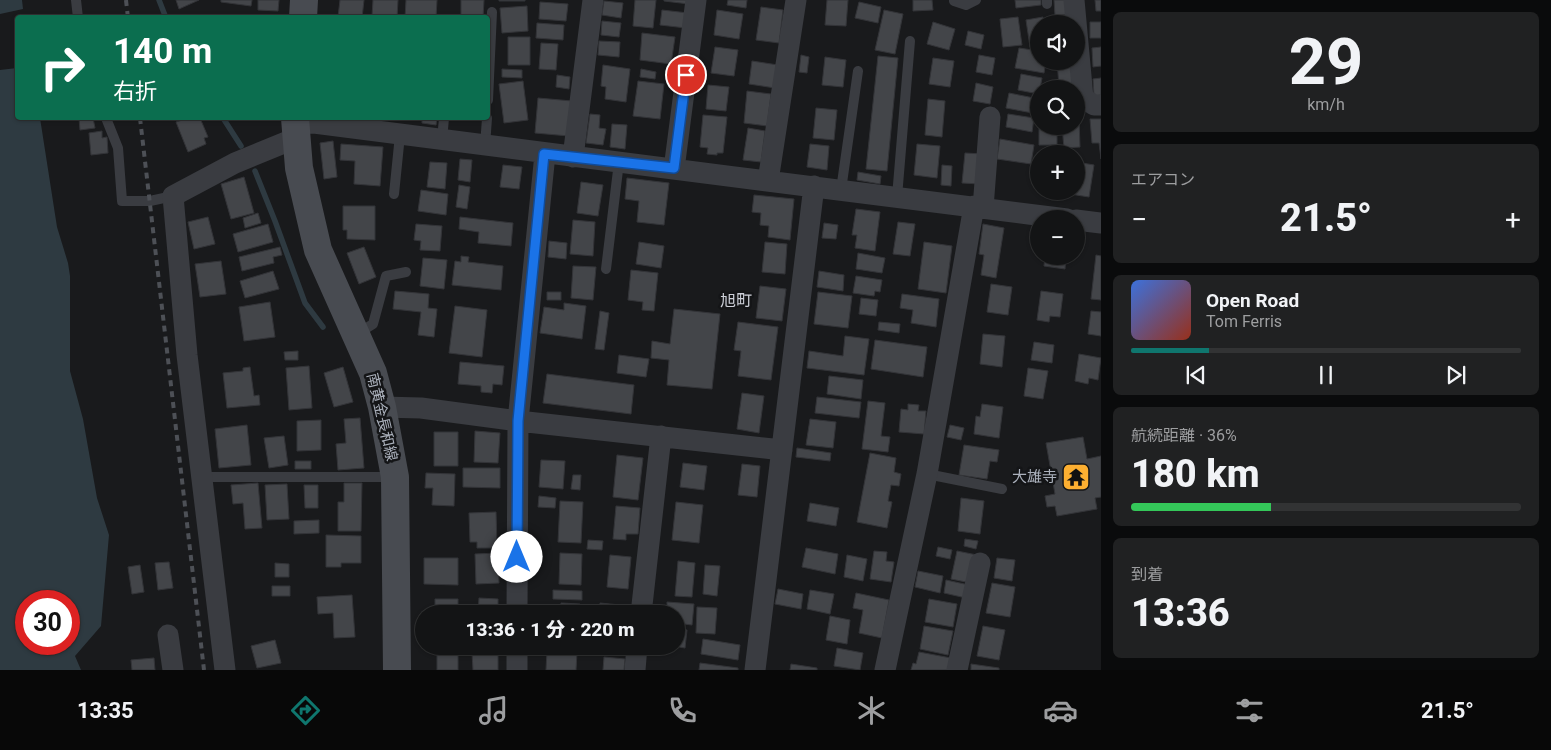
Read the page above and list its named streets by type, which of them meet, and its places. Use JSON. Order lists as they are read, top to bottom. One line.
{"streets":{"main road":["南黄金長和線"]},"districts":["旭町"],"places":{"temple":["大雄寺"]},"page":{"tile":[["29","km/h"],"エアコン",["航続距離 · 36%","180 km"],["到着","13:36"]],"map_buttons":["+","−"],"turn":["140 m","右折"],"heat":["−","21.5°","+"],"song":["Open Road","Tom Ferris"],"limit":"30","trip":"13:36 · 1 分 · 220 m","tabs":["13:35","21.5°"]}}
